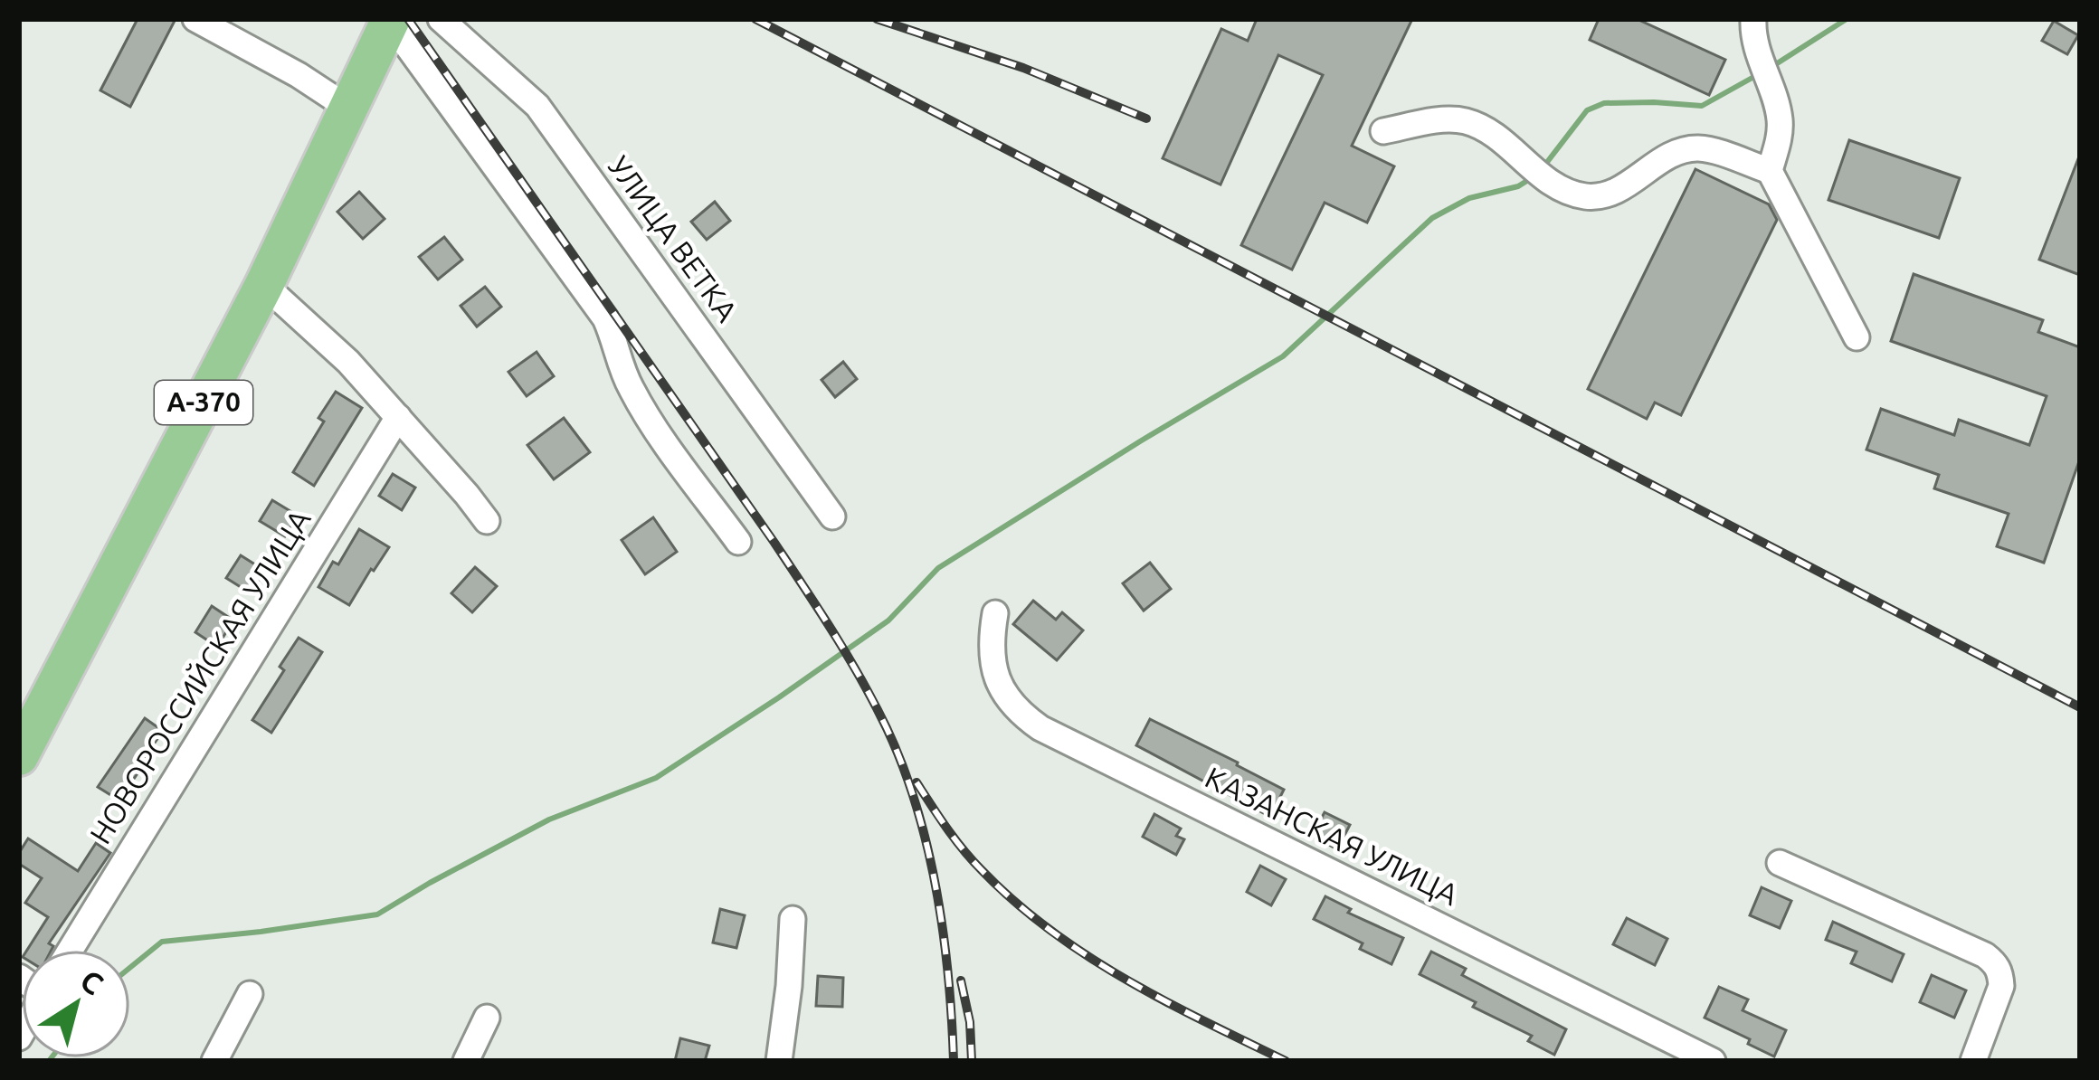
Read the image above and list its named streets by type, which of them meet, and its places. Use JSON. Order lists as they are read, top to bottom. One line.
{"streets":{"highway":["А-370"],"street":["УЛИЦА ВЕТКА","НОВОРОССИЙСКАЯ УЛИЦА","КАЗАНСКАЯ УЛИЦА"]},"north":"top right"}
